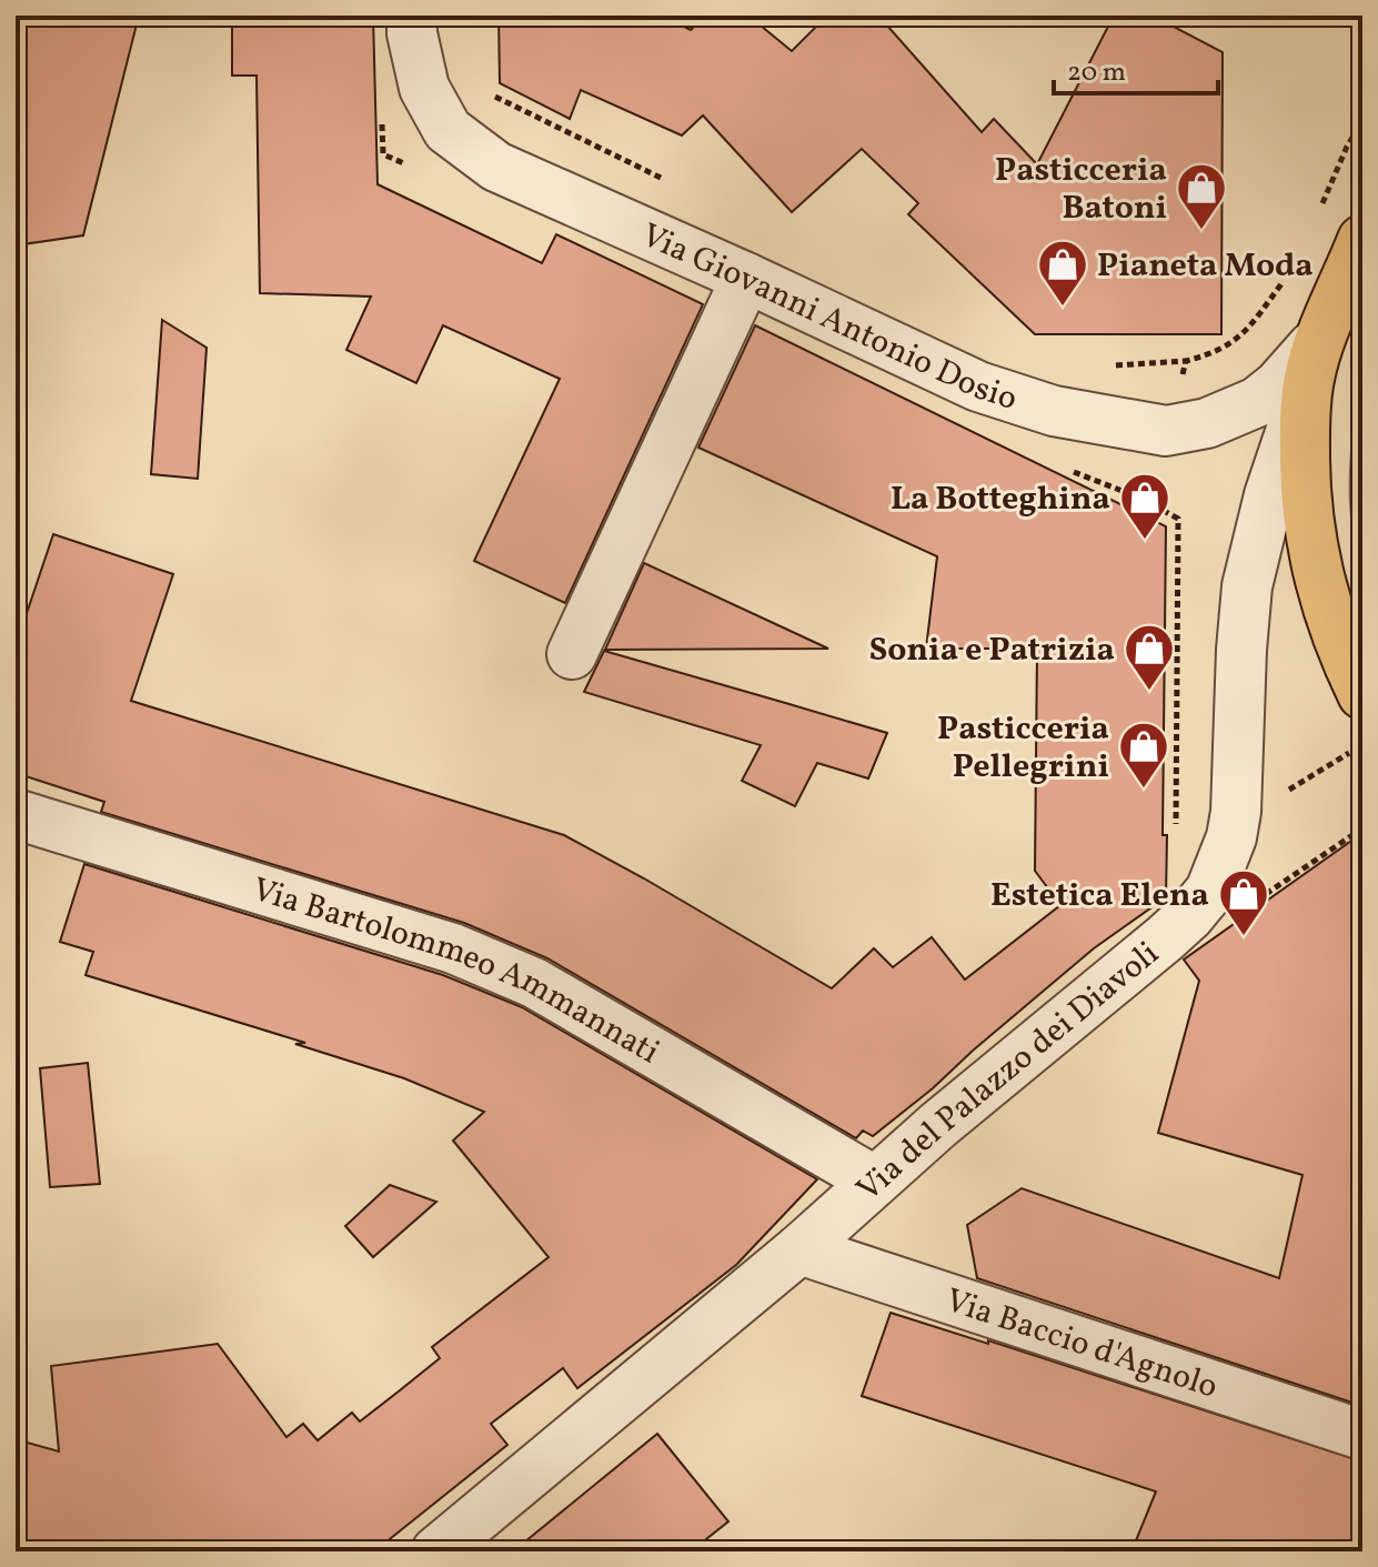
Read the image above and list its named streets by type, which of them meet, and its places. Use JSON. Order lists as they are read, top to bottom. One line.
{"streets":{"street":["Via Giovanni Antonio Dosio","Via Bartolommeo Ammannati","Via del Palazzo dei Diavoli","Via Baccio d'Agnolo"]},"crossings":[["Via Giovanni Antonio Dosio","Via del Palazzo dei Diavoli"],["Via Bartolommeo Ammannati","Via del Palazzo dei Diavoli"],["Via del Palazzo dei Diavoli","Via Baccio d'Agnolo"]],"places":{"shop":["Pasticceria Batoni","Pianeta Moda","La Botteghina","Sonia e Patrizia","Pasticceria Pellegrini","Estetica Elena"]},"scale_bar":"20 m"}
